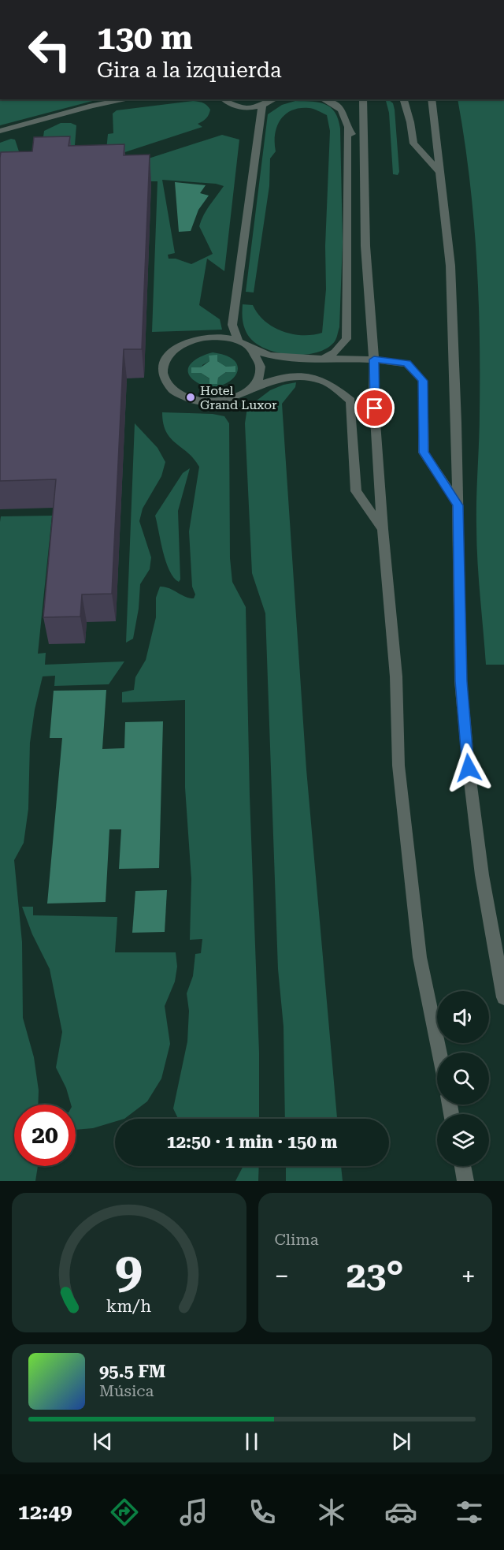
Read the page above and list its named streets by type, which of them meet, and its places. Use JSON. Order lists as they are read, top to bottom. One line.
{"places":["Hotel Grand Luxor"],"page":{"turn":["130 m","Gira a la izquierda"],"limit":"20","trip":"12:50 · 1 min · 150 m","tile":"Clima","heat":["−","23°","+"],"song":["95.5 FM","Música"],"tabs":"12:49","gauge":["9","km/h"]}}
